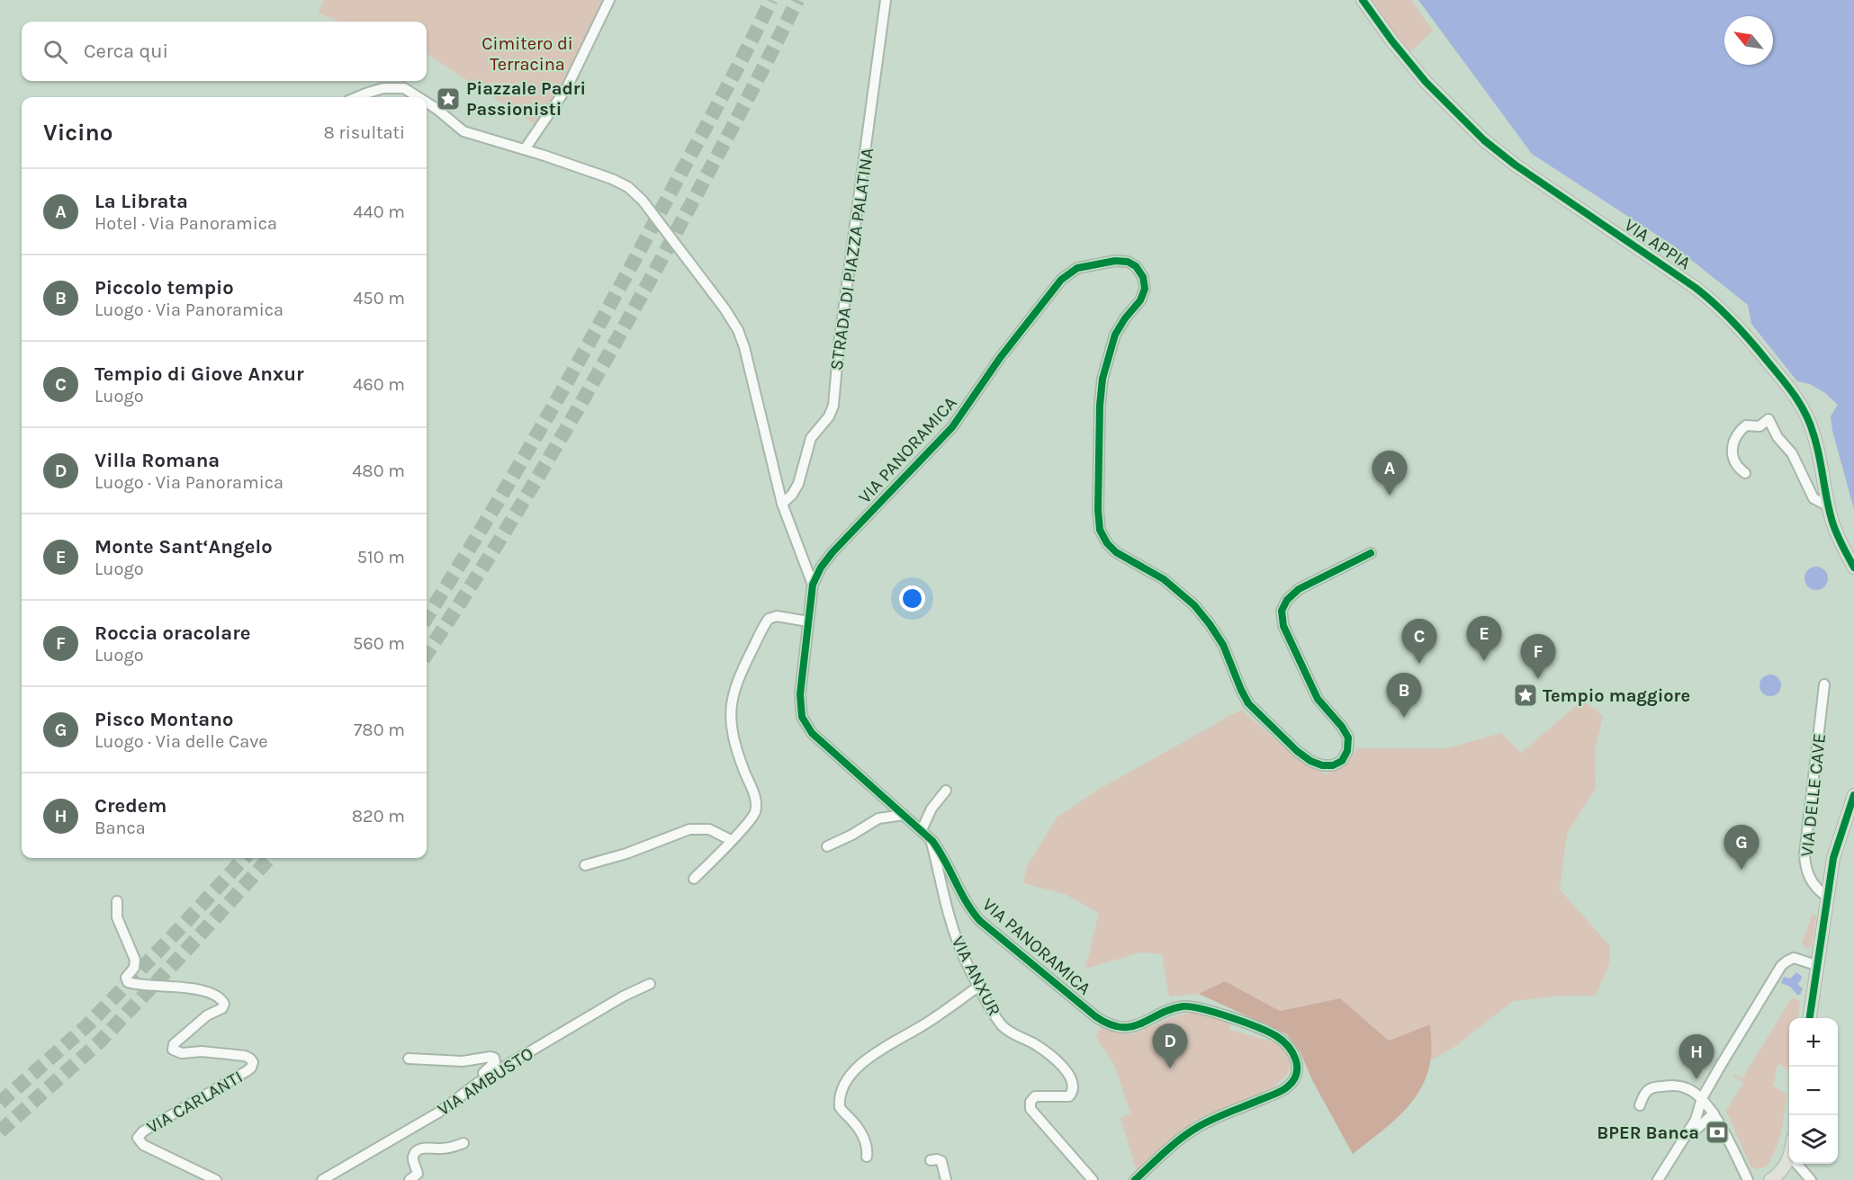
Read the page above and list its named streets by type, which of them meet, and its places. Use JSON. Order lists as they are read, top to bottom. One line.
{"streets":{"main road":["VIA APPIA"],"street":["STRADA DI PIAZZA PALATINA","VIA PANORAMICA","VIA DELLE CAVE","VIA ANXUR","VIA AMBUSTO","VIA CARLANTI"]},"crossings":[["VIA PANORAMICA","VIA ANXUR"]],"parks":["Cimitero di Terracina"],"places":{"place":["Piazzale Padri Passionisti","Tempio maggiore"],"bank":["BPER Banca"]},"north":"top left","page":{"search":"Cerca qui","heading":["Vicino","8 risultati"],"list":[{"mark":"A","name":"La Librata","note":"Hotel · Via Panoramica","value":"440 m"},{"mark":"B","name":"Piccolo tempio","note":"Luogo · Via Panoramica","value":"450 m"},{"mark":"C","name":"Tempio di Giove Anxur","note":"Luogo","value":"460 m"},{"mark":"D","name":"Villa Romana","note":"Luogo · Via Panoramica","value":"480 m"},{"mark":"E","name":"Monte Sant‘Angelo","note":"Luogo","value":"510 m"},{"mark":"F","name":"Roccia oracolare","note":"Luogo","value":"560 m"},{"mark":"G","name":"Pisco Montano","note":"Luogo · Via delle Cave","value":"780 m"},{"mark":"H","name":"Credem","note":"Banca","value":"820 m"}],"pins":["A","E","C","F","B","G","D","H"],"map_buttons":["+","−"]}}
